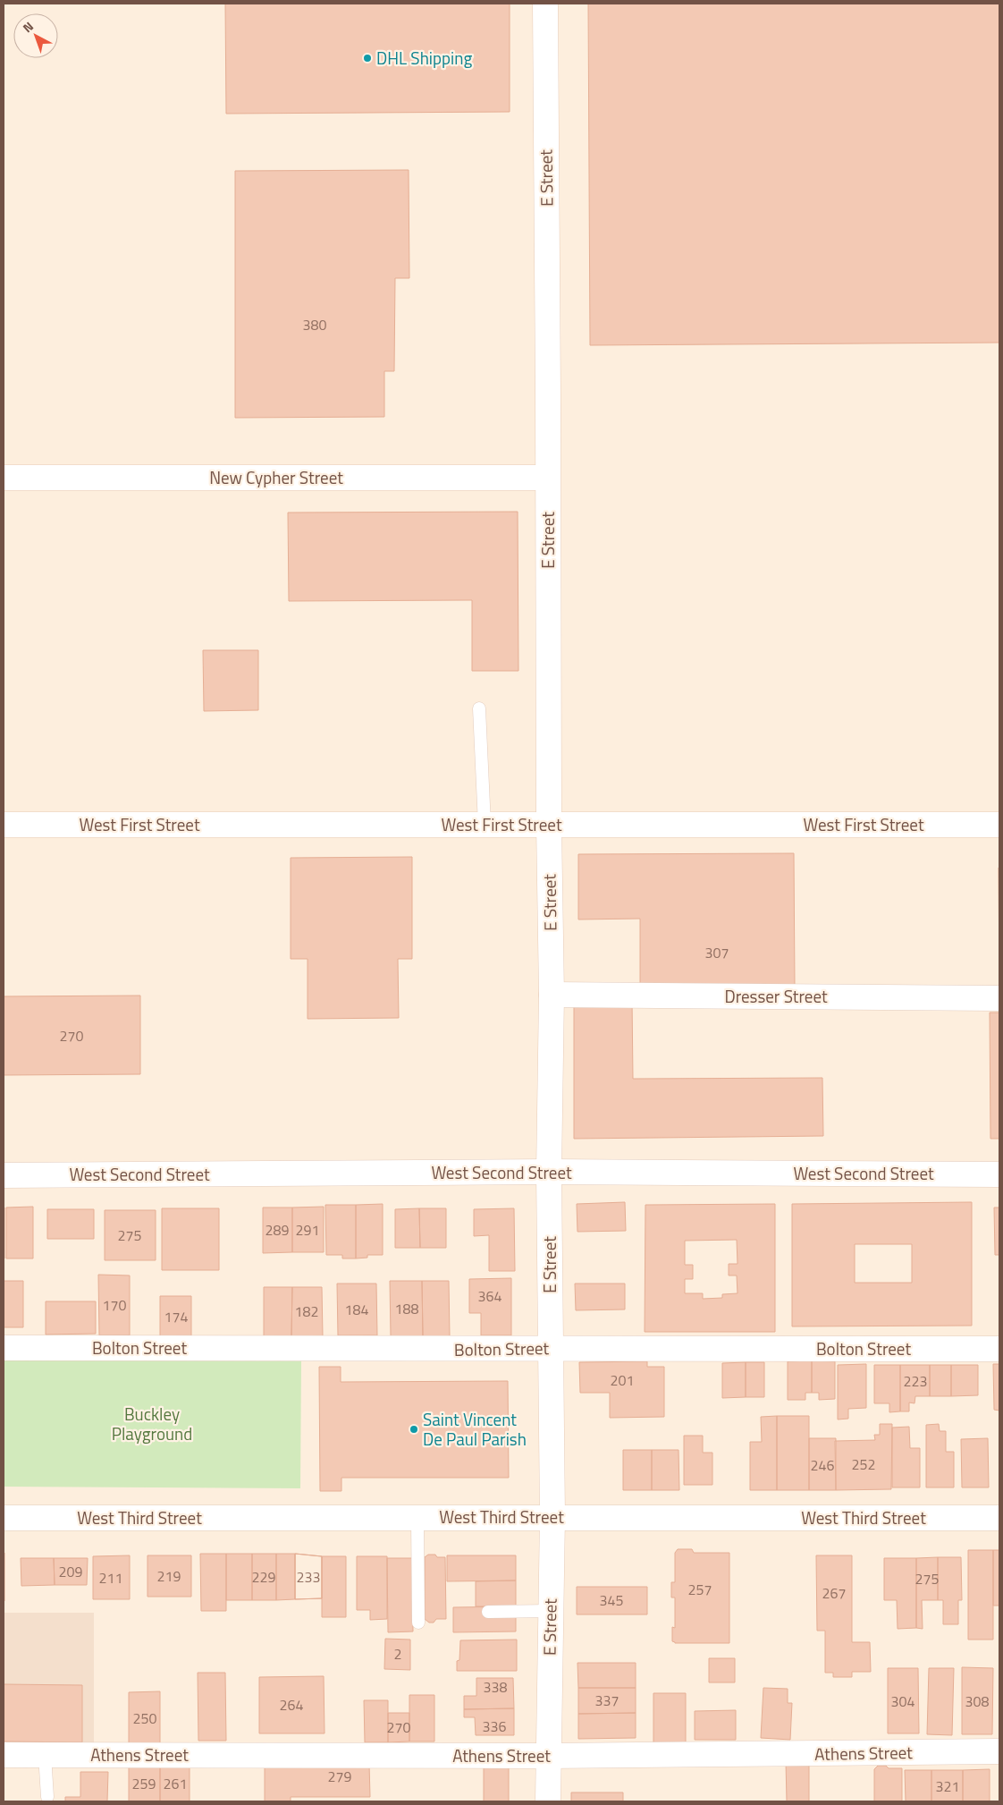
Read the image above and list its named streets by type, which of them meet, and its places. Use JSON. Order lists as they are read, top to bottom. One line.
{"streets":{"street":["E Street","New Cypher Street","West First Street","Dresser Street","West Second Street","Bolton Street","West Third Street","Athens Street"]},"crossings":[["E Street","New Cypher Street"],["E Street","West First Street"],["E Street","Dresser Street"],["E Street","West Second Street"],["E Street","Bolton Street"],["E Street","West Third Street"],["E Street","Athens Street"]],"parks":["Buckley Playground"],"places":["DHL Shipping","Saint Vincent De Paul Parish"],"house_numbers":["380","307","270","289","291","275","364","170","188","184","182","174","201","223","252","246","209","219","229","233","211","275","257","267","345","2","338","337","304","308","264","250","336","270","279","259","261","321"],"north":"top left"}
